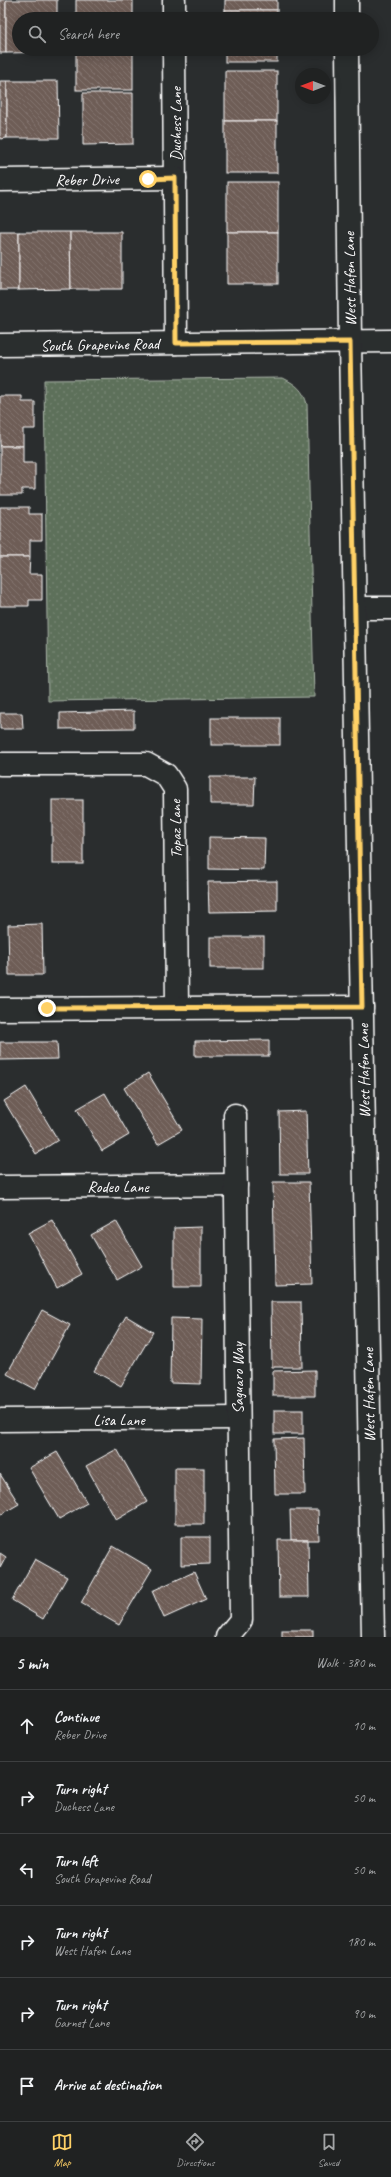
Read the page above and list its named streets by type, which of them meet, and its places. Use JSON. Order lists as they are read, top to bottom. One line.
{"streets":{"street":["Duchess Lane","Reber Drive","West Hafen Lane","South Grapevine Road","Topaz Lane","Rodeo Lane","Saguaro Way","Lisa Lane"]},"crossings":[["Duchess Lane","Reber Drive"],["Duchess Lane","South Grapevine Road"],["West Hafen Lane","South Grapevine Road"],["Rodeo Lane","Saguaro Way"],["Saguaro Way","Lisa Lane"]],"north":"left","page":{"search":"Search here","heading":["5 min","Walk · 380 m"],"list":[["Continue","Reber Drive","10 m"],["Turn right","Duchess Lane","50 m"],["Turn left","South Grapevine Road","50 m"],["Turn right","West Hafen Lane","180 m"],["Turn right","Garnet Lane","90 m"],"Arrive at destination"],"nav":["Map","Directions","Saved"]}}
